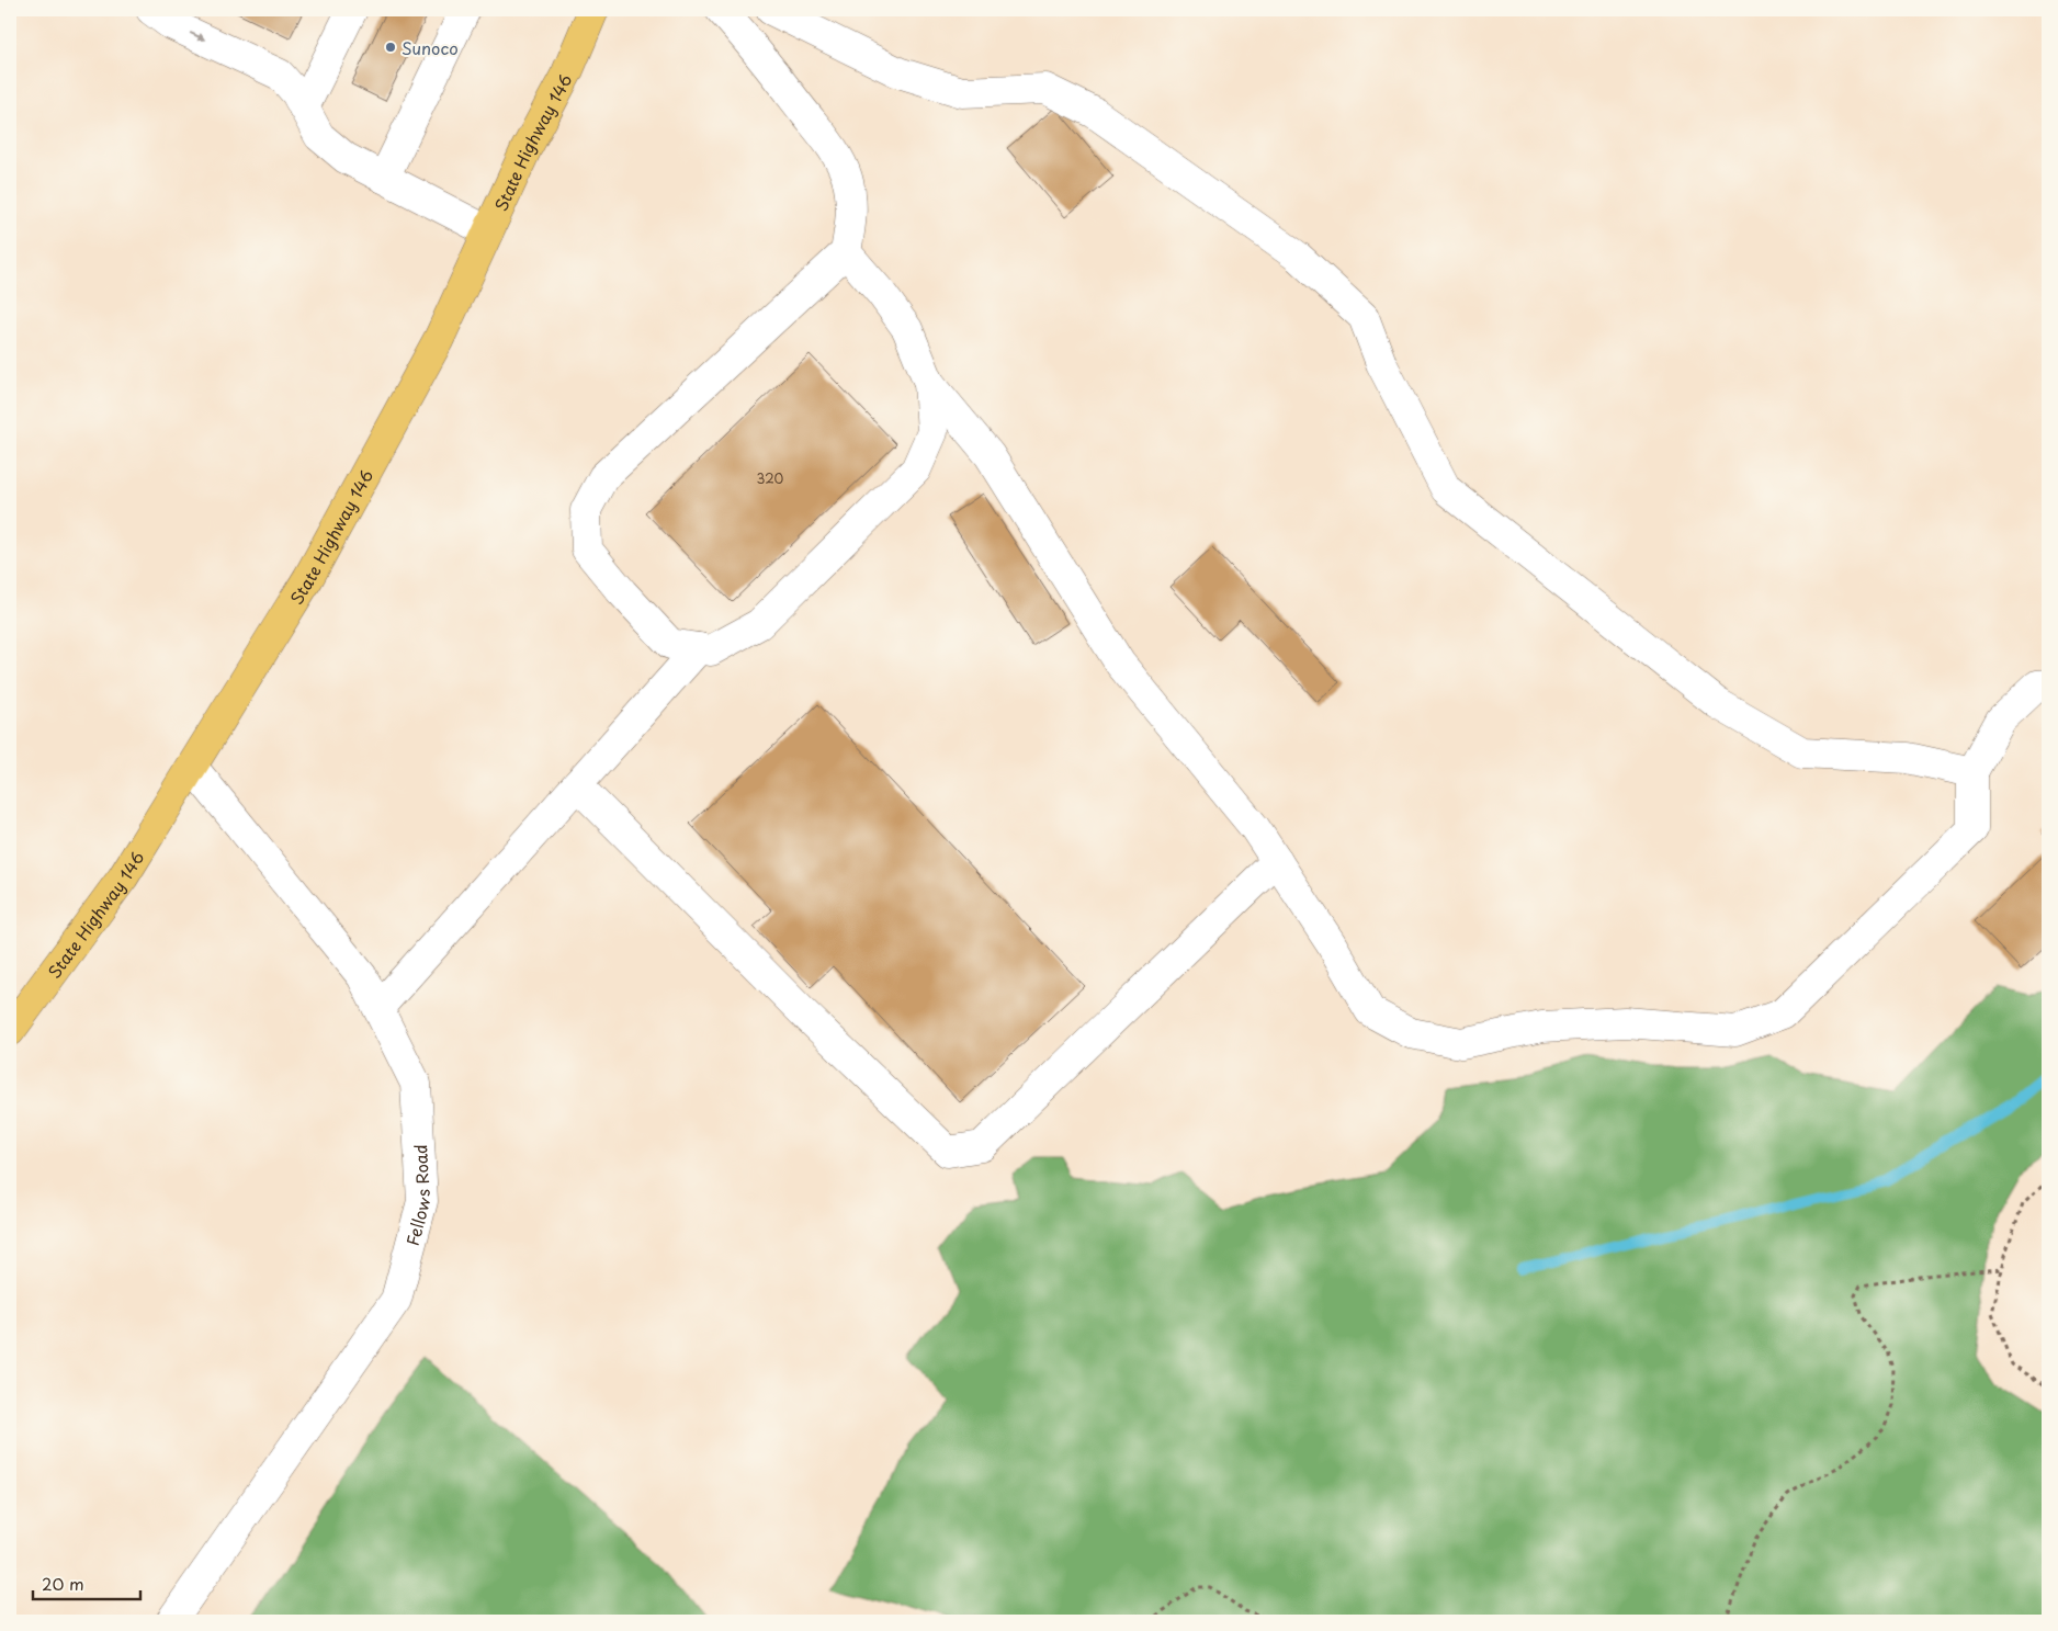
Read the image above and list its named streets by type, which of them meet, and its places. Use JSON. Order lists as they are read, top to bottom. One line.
{"streets":{"main road":["State Highway 146"],"street":["Fellows Road"]},"crossings":[["State Highway 146","Fellows Road"]],"places":["Sunoco"],"house_numbers":["320"],"scale_bar":"20 m"}
